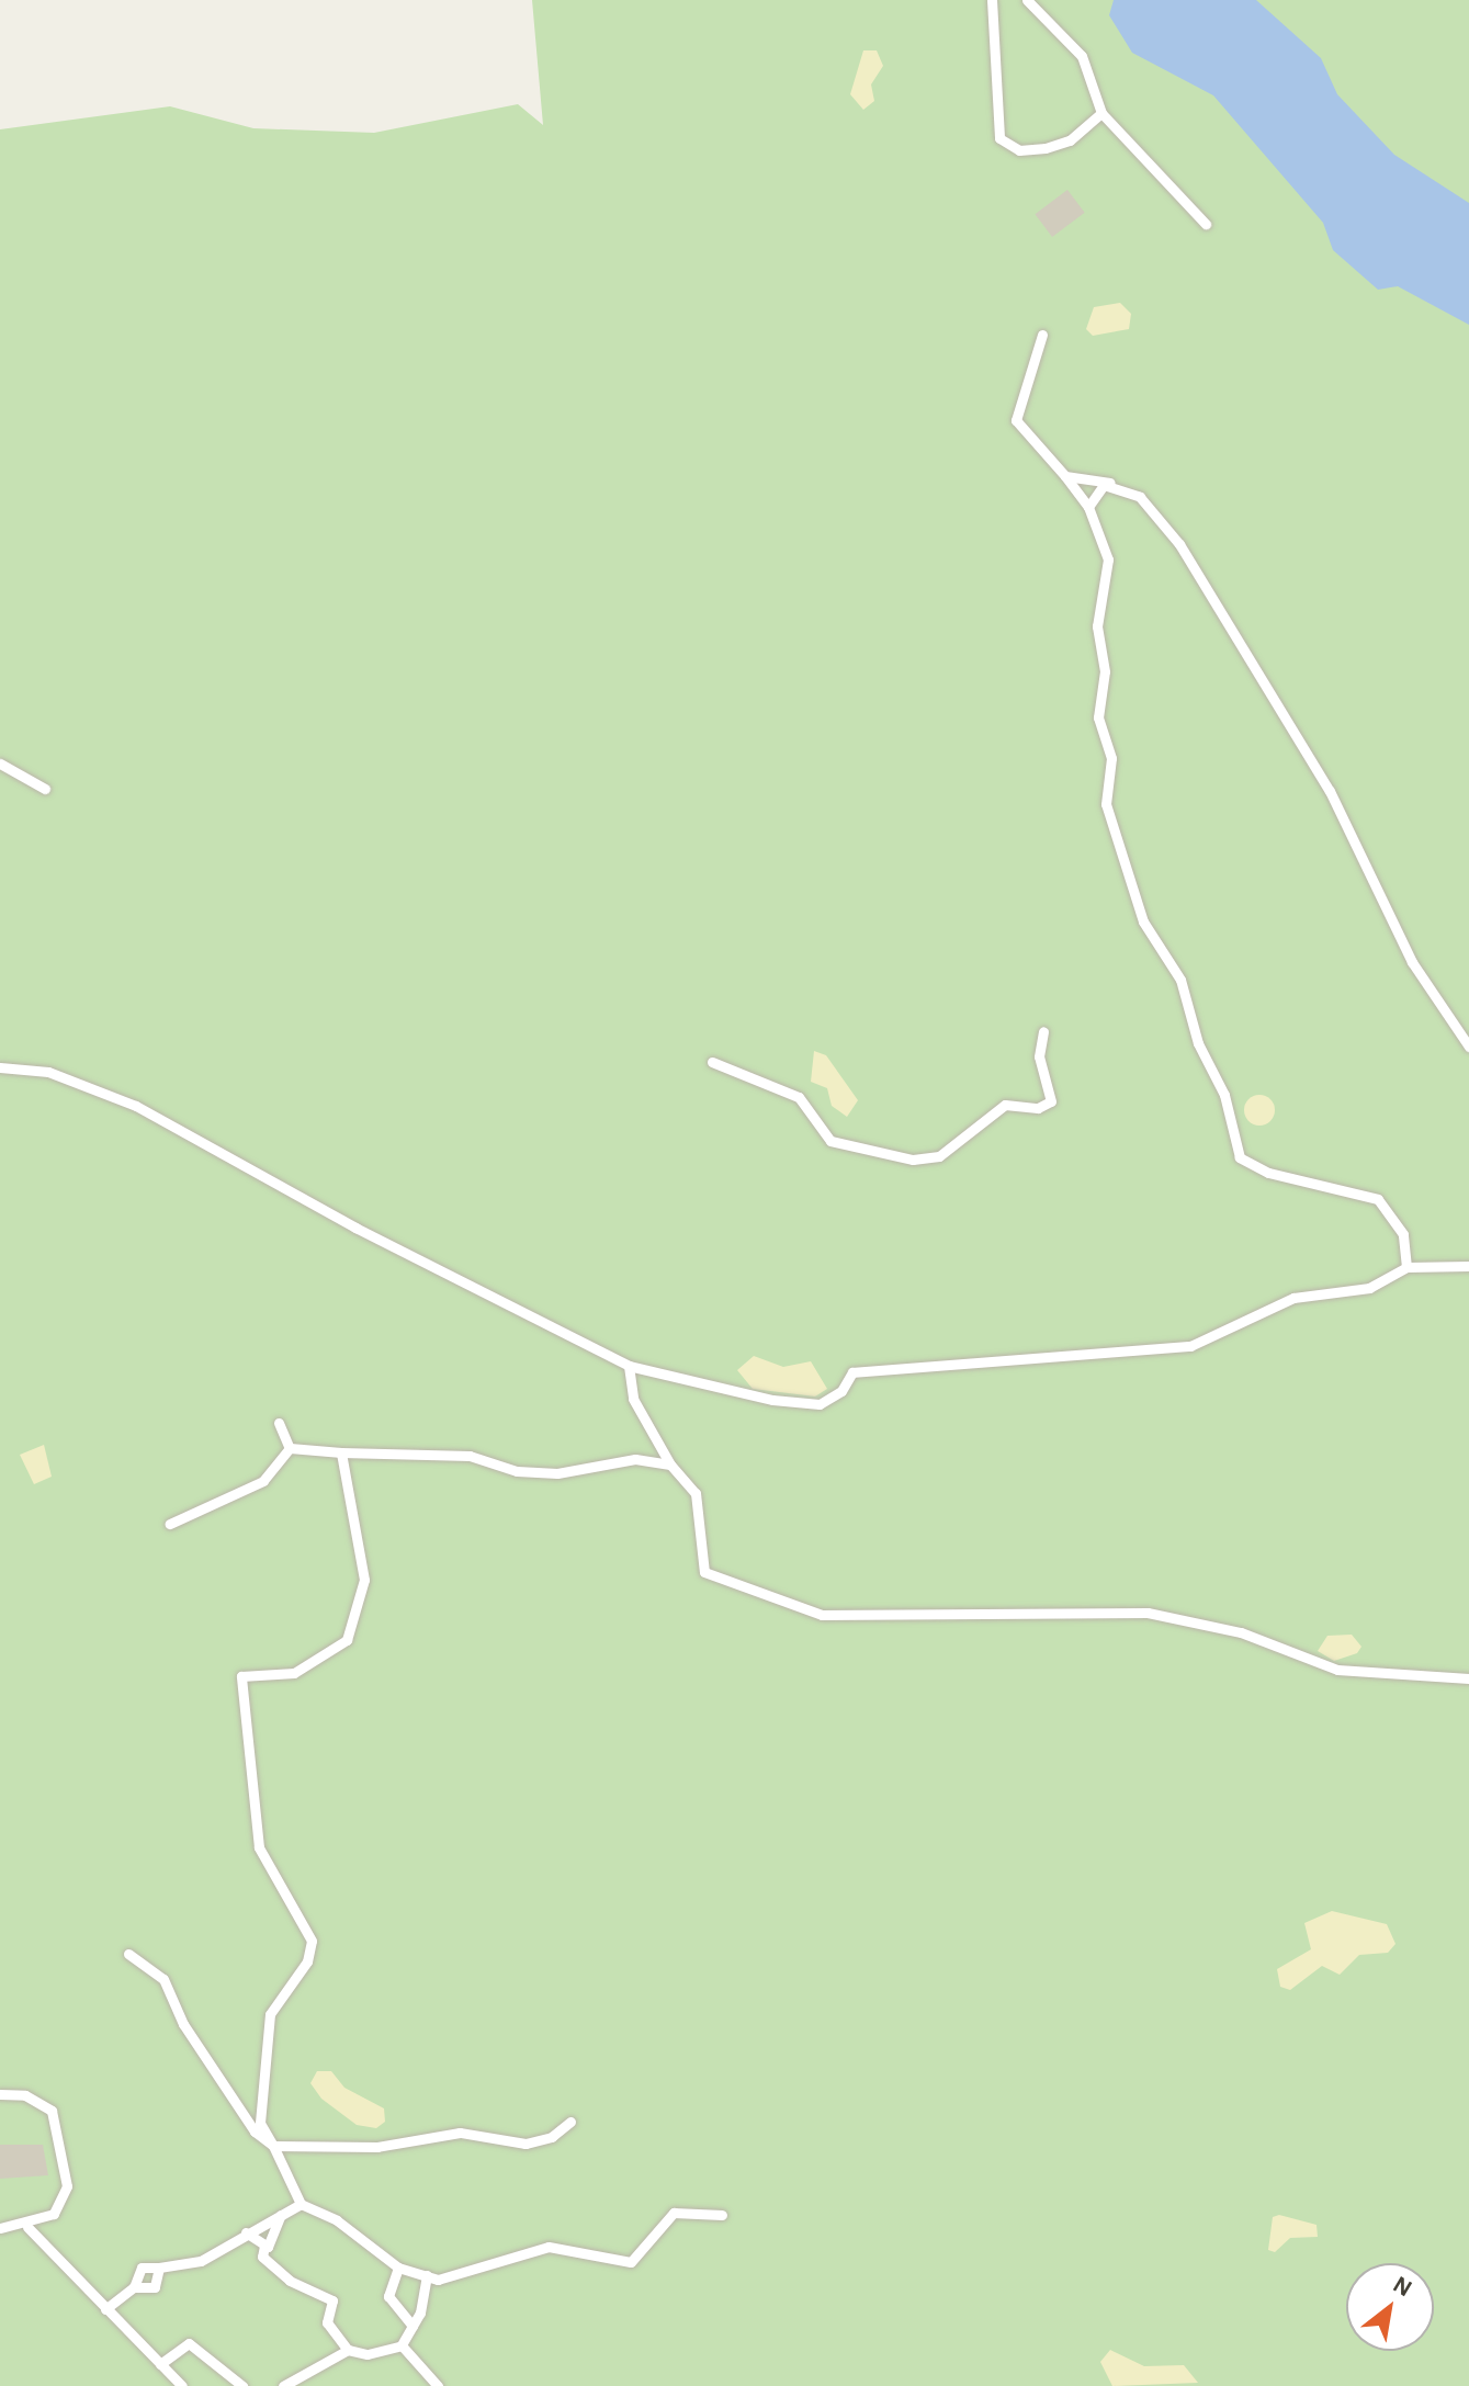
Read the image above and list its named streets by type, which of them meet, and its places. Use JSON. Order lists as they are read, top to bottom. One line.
{"north":"top right"}
